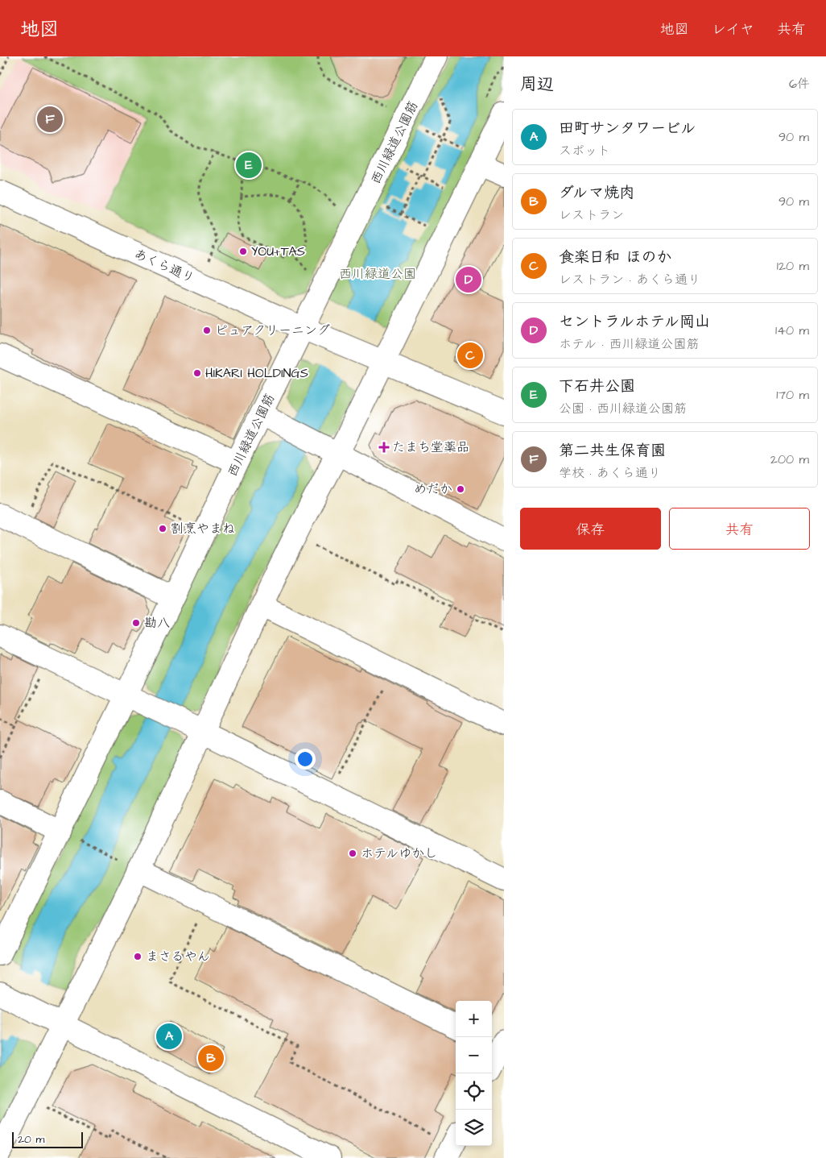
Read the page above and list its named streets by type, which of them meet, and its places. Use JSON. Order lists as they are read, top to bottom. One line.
{"streets":{"street":["西川緑道公園筋","あくら通り"]},"crossings":[["西川緑道公園筋","あくら通り"]],"parks":["西川緑道公園"],"places":{"other":["YOU+TAS","ピュアクリーニング","HIKARI HOLDINGS","めだか","割烹やまね","勘八","ホテルゆかし","まさるやん"],"health":["たまち堂薬品"]},"scale_bar":"20 m","page":{"header":"地図","nav":["地図","レイヤ","共有"],"heading":["周辺","6件"],"pins":["F","E","D","C","A","B"],"list":[{"mark":"A","name":"田町サンタワービル","note":"スポット","value":"90 m"},{"mark":"B","name":"ダルマ焼肉","note":"レストラン","value":"90 m"},{"mark":"C","name":"食楽日和 ほのか","note":"レストラン · あくら通り","value":"120 m"},{"mark":"D","name":"セントラルホテル岡山","note":"ホテル · 西川緑道公園筋","value":"140 m"},{"mark":"E","name":"下石井公園","note":"公園 · 西川緑道公園筋","value":"170 m"},{"mark":"F","name":"第二共生保育園","note":"学校 · あくら通り","value":"200 m"}],"buttons":["保存","共有"],"map_buttons":["+","−"],"scale":"20 m"}}
